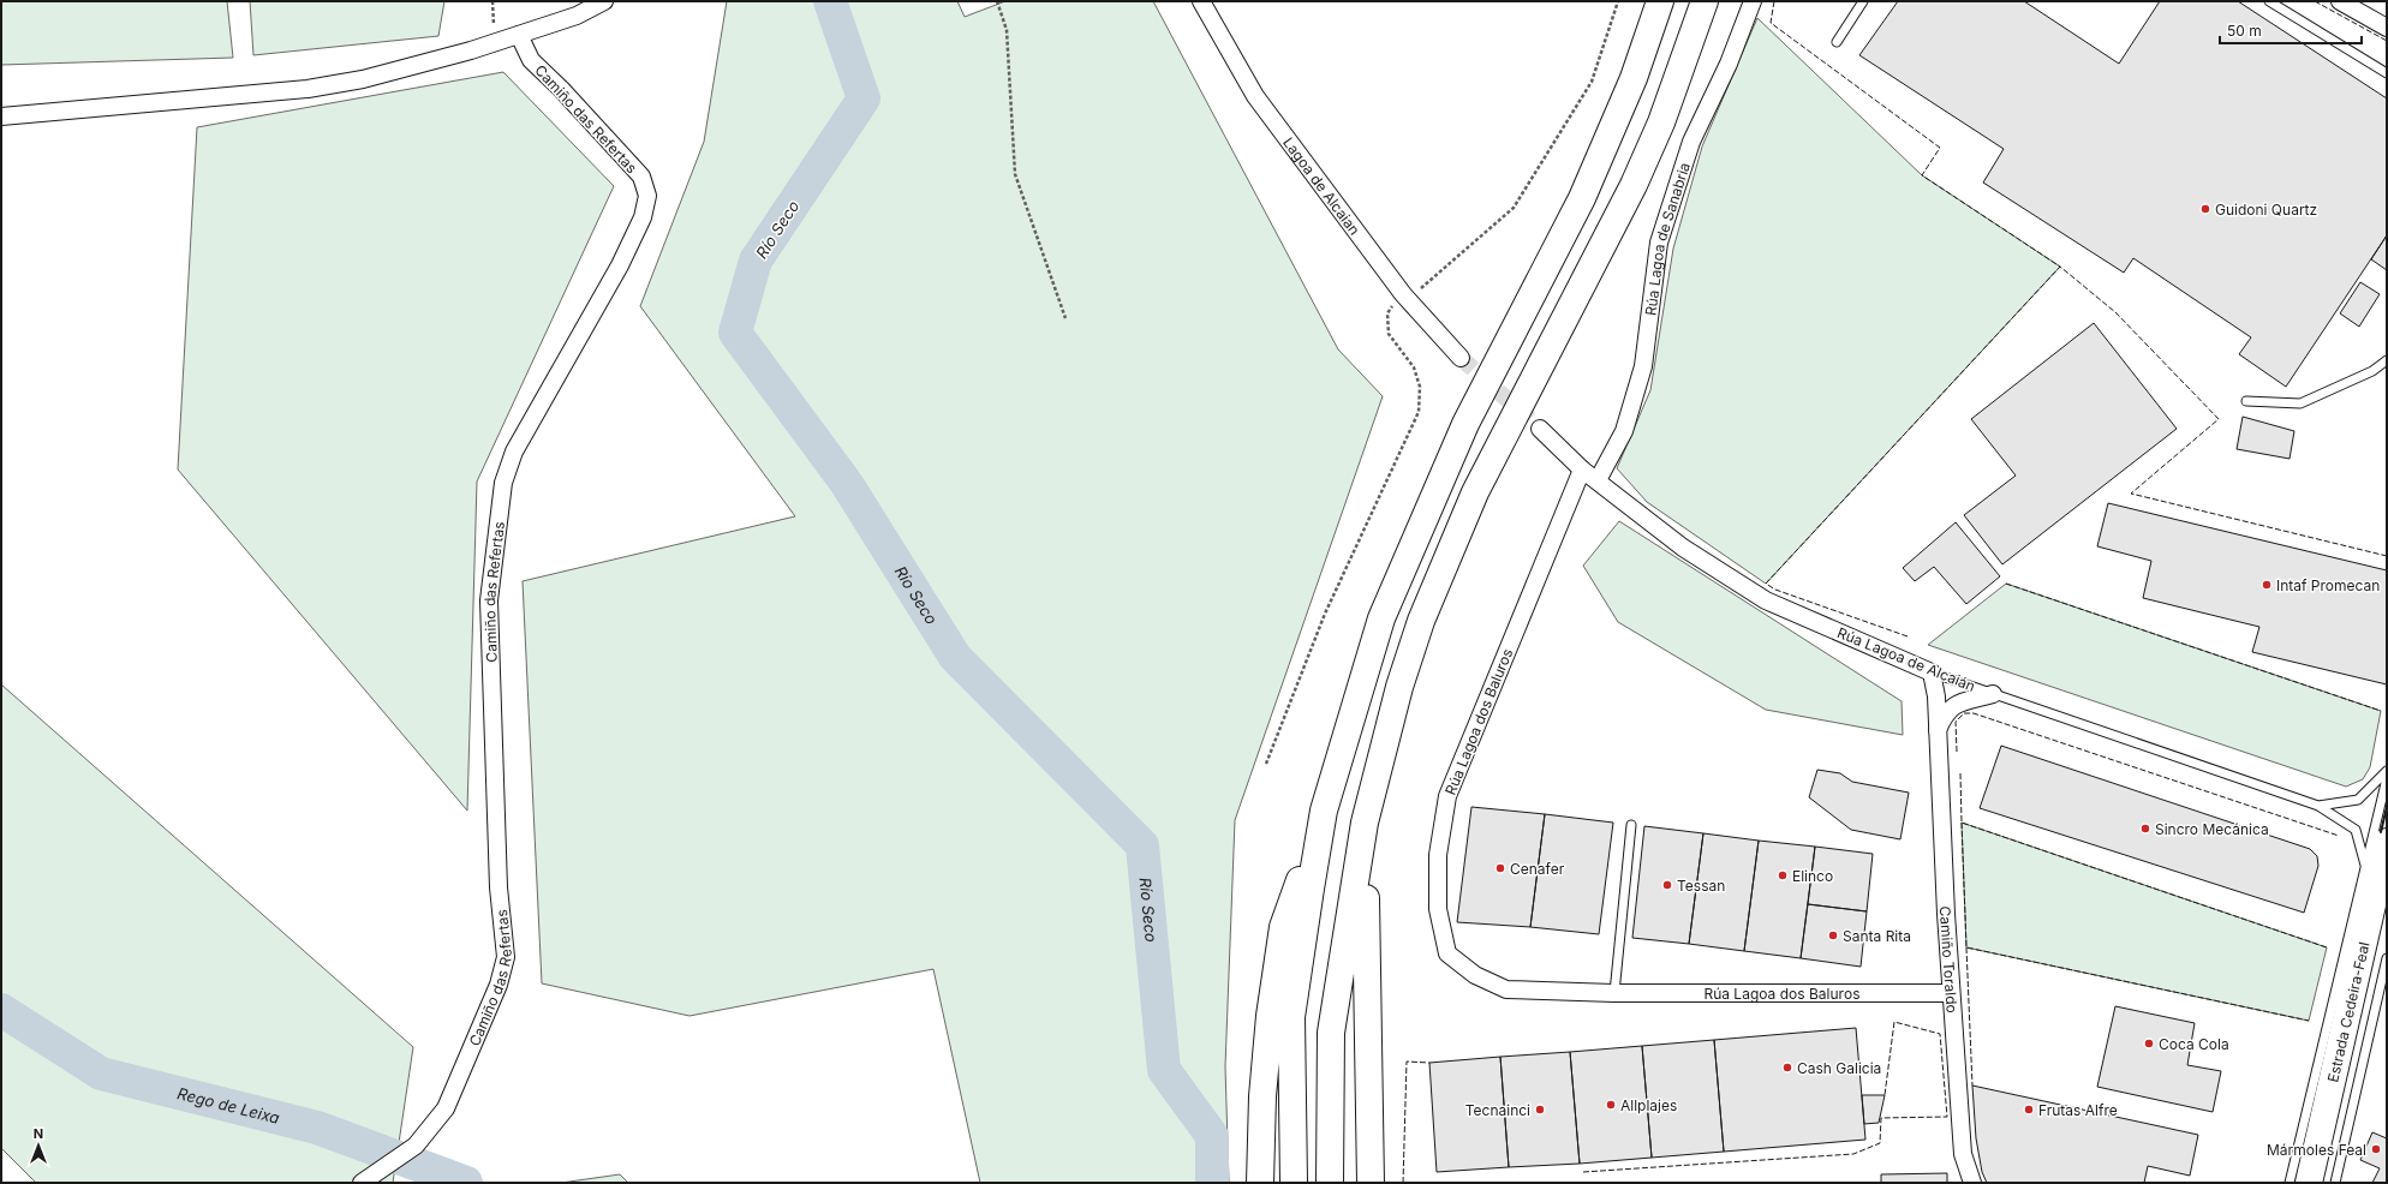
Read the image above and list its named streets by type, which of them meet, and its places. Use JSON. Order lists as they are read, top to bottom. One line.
{"streets":{"main road":["Estrada Cedeira-Feal"],"street":["Camiño das Refertas","Lagoa de Alcaian","Rúa Lagoa de Sanabria","Rúa Lagoa de Alcaián","Rúa Lagoa dos Baluros","Camiño Toraldo"]},"crossings":[["Rúa Lagoa de Sanabria","Rúa Lagoa de Alcaián"],["Rúa Lagoa de Alcaián","Rúa Lagoa dos Baluros"],["Rúa Lagoa de Alcaián","Camiño Toraldo"],["Rúa Lagoa dos Baluros","Camiño Toraldo"]],"water":["Río Seco","Rego de Leixa"],"places":["Guidoni Quartz","Intaf Promecan","Sincro Mecánica","Cenafer","Elinco","Tessan","Santa Rita","Coca Cola","Cash Galicia","Allplajes","Tecnainci","Frutas Alfre","Mármoles Feal"],"scale_bar":"50 m","north":"top"}
